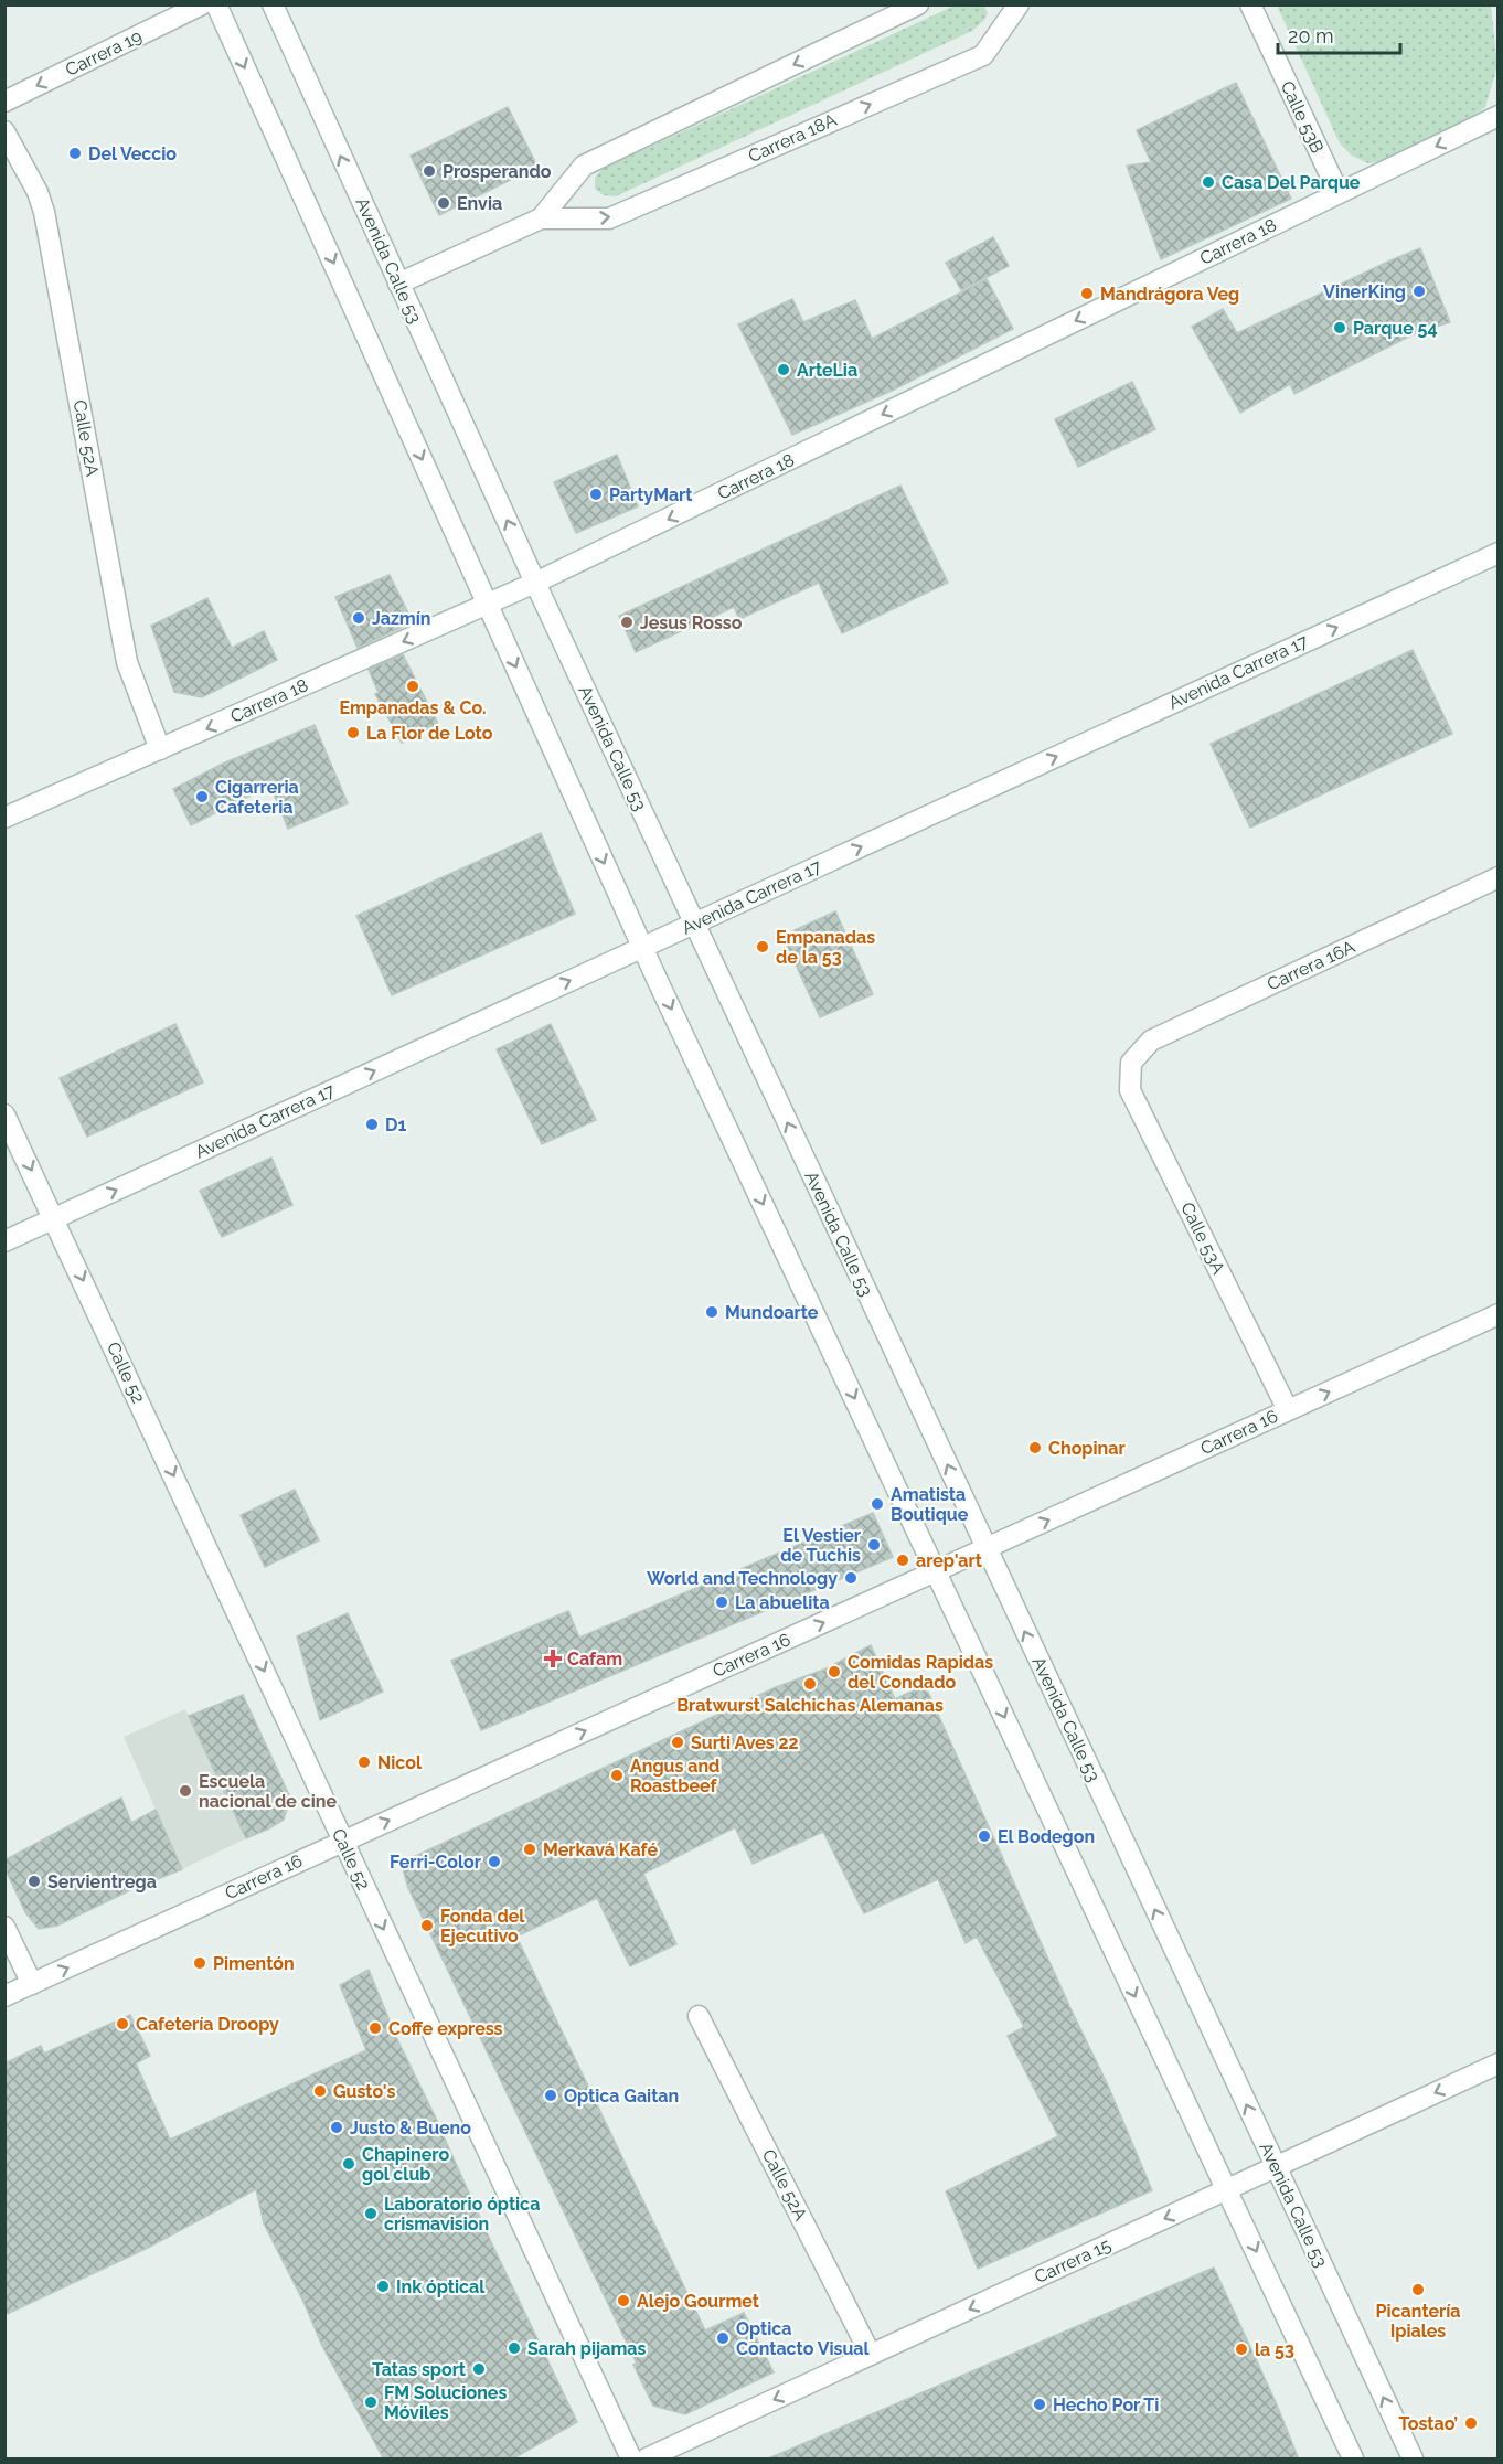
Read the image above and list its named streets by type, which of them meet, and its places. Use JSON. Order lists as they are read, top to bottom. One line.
{"streets":{"street":["Carrera 19","Calle 53B","Carrera 18A","Carrera 18","Avenida Calle 53","Calle 52A","Avenida Carrera 17","Carrera 16A","Calle 53A","Calle 52","Carrera 16","Carrera 15"]},"crossings":[["Calle 53B","Carrera 18"],["Carrera 18A","Avenida Calle 53"],["Carrera 18","Avenida Calle 53"],["Carrera 18","Calle 52A"],["Avenida Calle 53","Avenida Carrera 17"],["Avenida Calle 53","Carrera 16"],["Avenida Calle 53","Carrera 15"],["Calle 52A","Carrera 15"],["Avenida Carrera 17","Calle 52"],["Carrera 16A","Calle 53A"],["Calle 53A","Carrera 16"],["Calle 52","Carrera 16"]],"one_way":["Carrera 19","Carrera 18","Avenida Carrera 17","Calle 52","Carrera 16","Carrera 15"],"places":{"other":["Del Veccio","Prosperando","Casa Del Parque","Envia","VinerKing","Mandrágora Veg","Parque 54","ArteLia","PartyMart","Jazmín","Jesus Rosso","Empanadas & Co.","La Flor de Loto","Cigarreria Cafeteria","Empanadas de la 53","D1","Mundoarte","Chopinar","Amatista Boutique","El Vestier de Tuchis","arep'art","World and Technology","La abuelita","Comidas Rapidas del Condado","Bratwurst Salchichas Alemanas","Surti Aves 22","Nicol","Angus and Roastbeef","Escuela nacional de cine","El Bodegon","Merkavá Kafé","Ferri-Color","Servientrega","Fonda del Ejecutivo","Pimentón","Cafetería Droopy","Coffe express","Gusto's","Optica Gaitan","Justo & Bueno","Chapinero gol club","Laboratorio óptica crismavision","Ink óptical","Picantería Ipiales","Alejo Gourmet","Optica Contacto Visual","Sarah pijamas","la 53","Tatas sport","FM Soluciones Móviles","Hecho Por Ti","Tostao’"],"health":["Cafam"]},"scale_bar":"20 m"}
